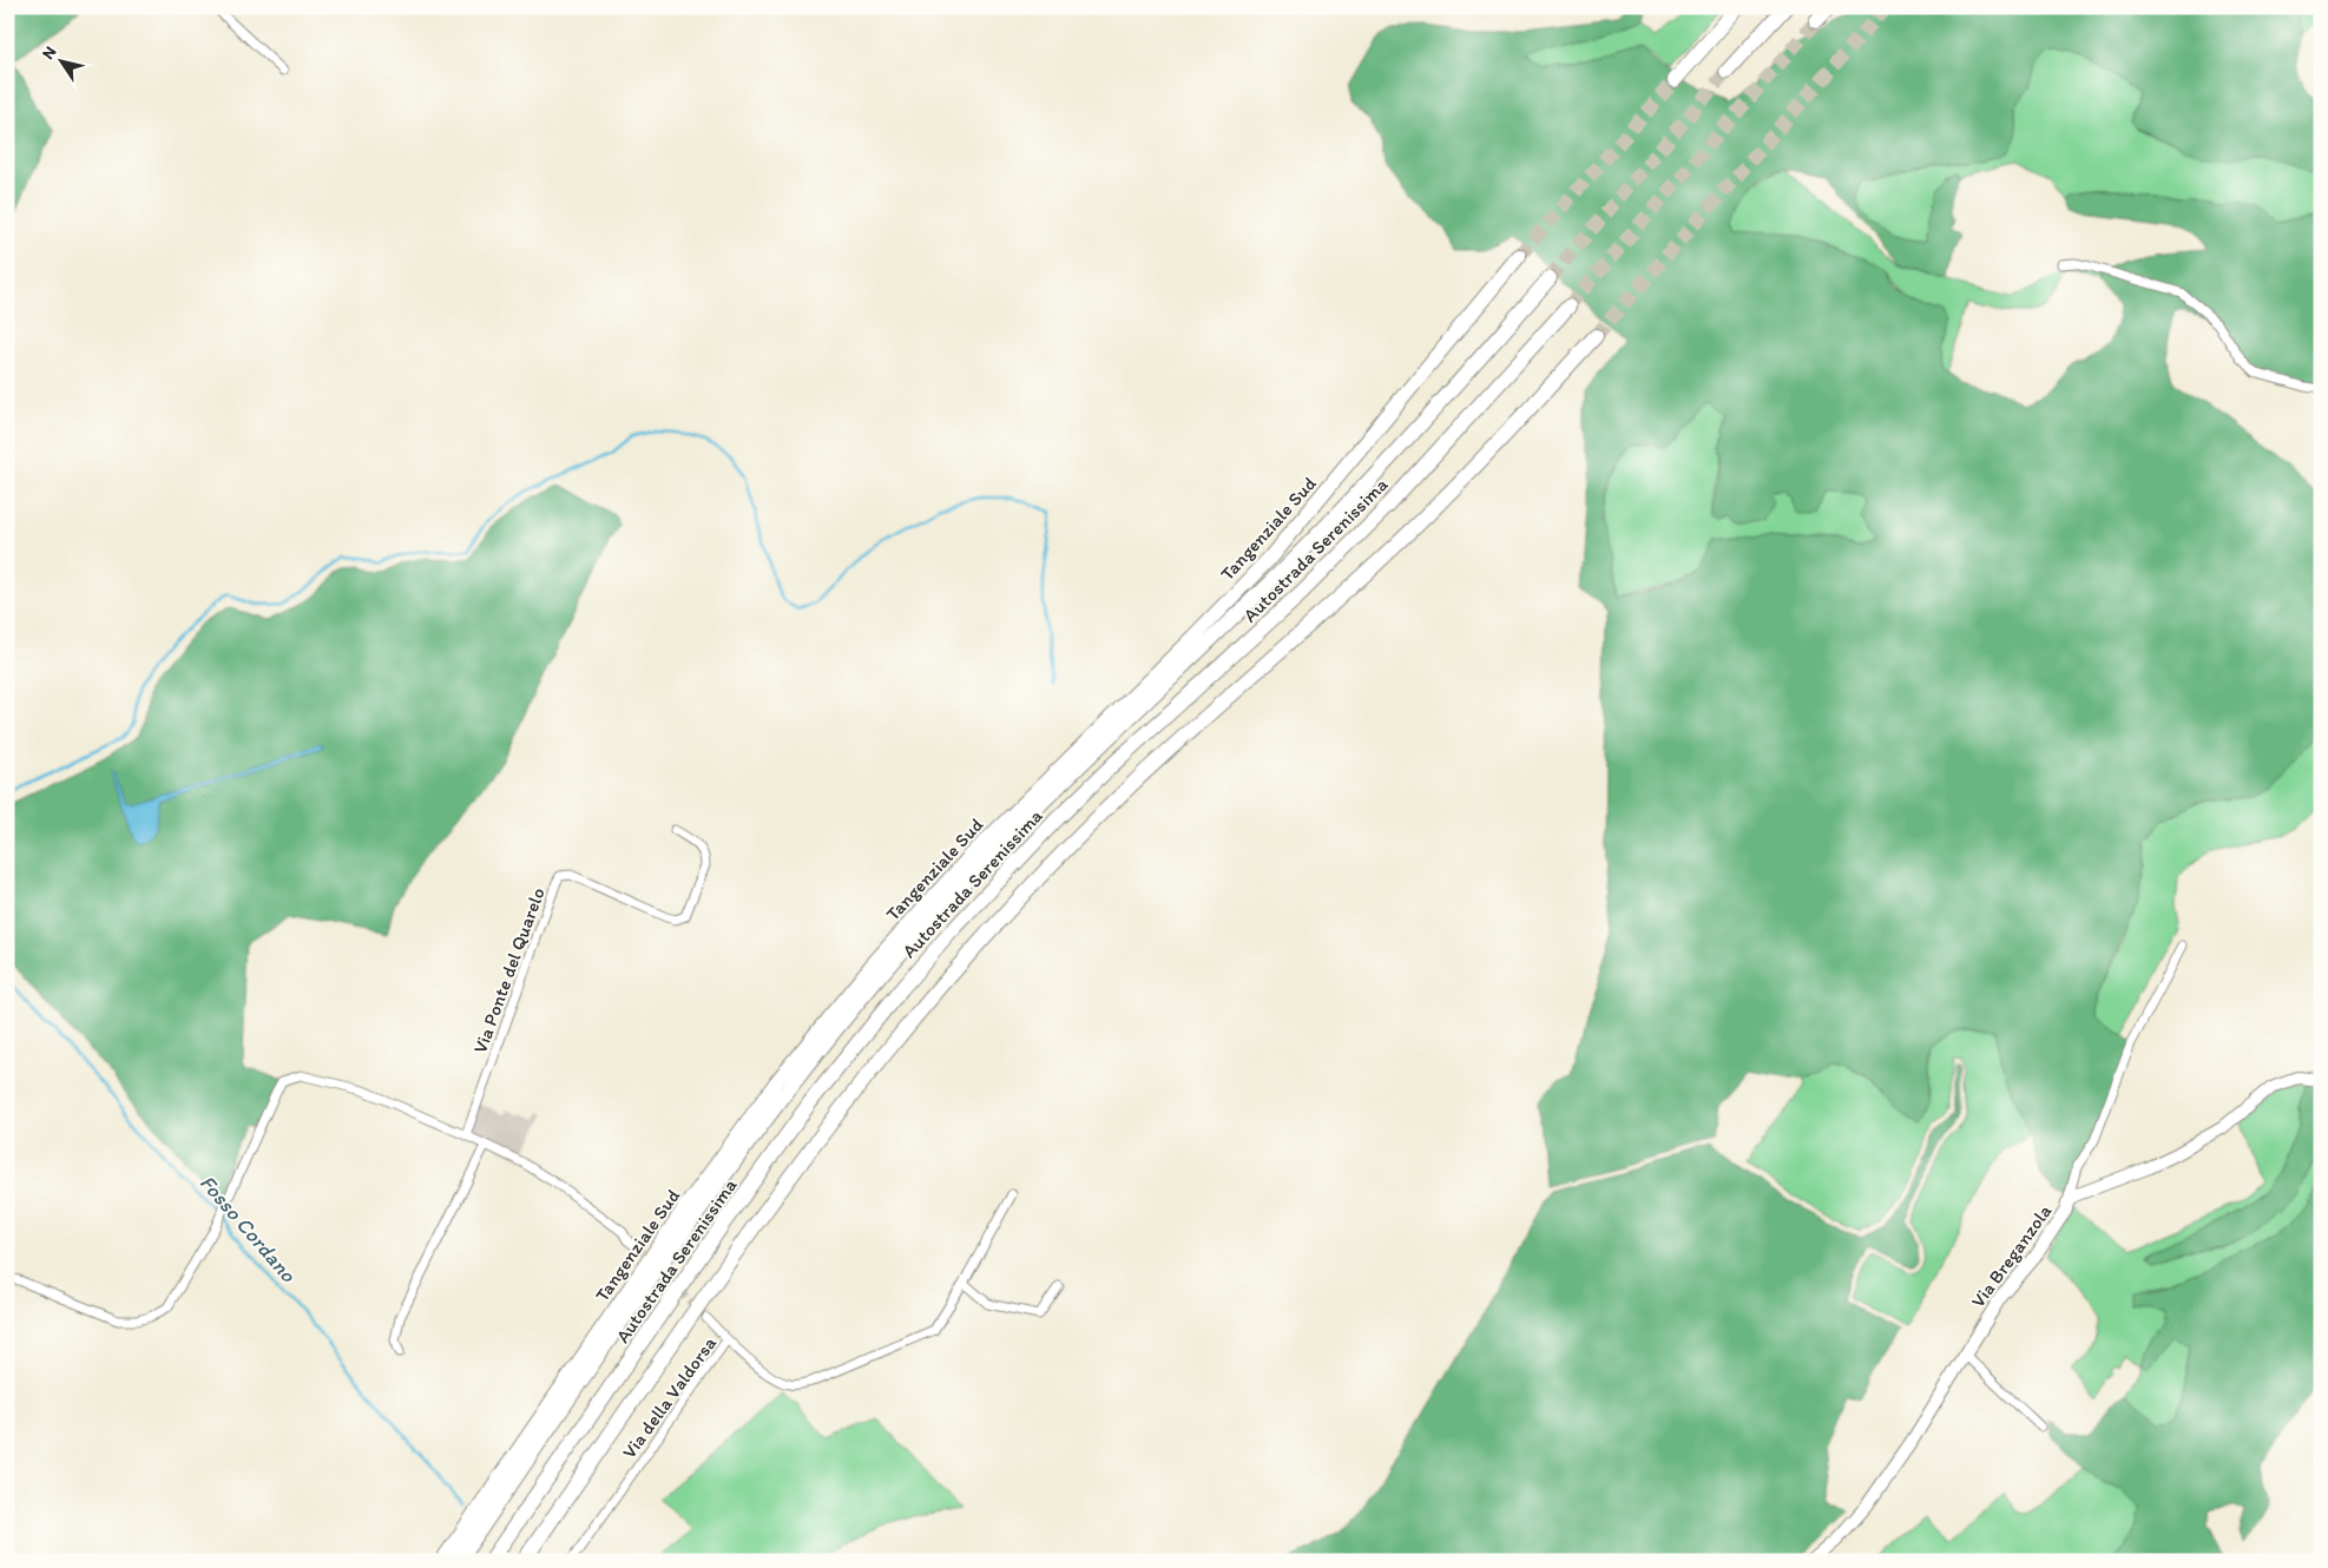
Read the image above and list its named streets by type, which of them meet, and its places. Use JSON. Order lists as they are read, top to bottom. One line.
{"streets":{"highway":["Tangenziale Sud","Autostrada Serenissima"],"street":["Via Ponte del Quarelo","Via Breganzola","Via della Valdorsa"]},"water":["Fosso Cordano"],"north":"top left"}
